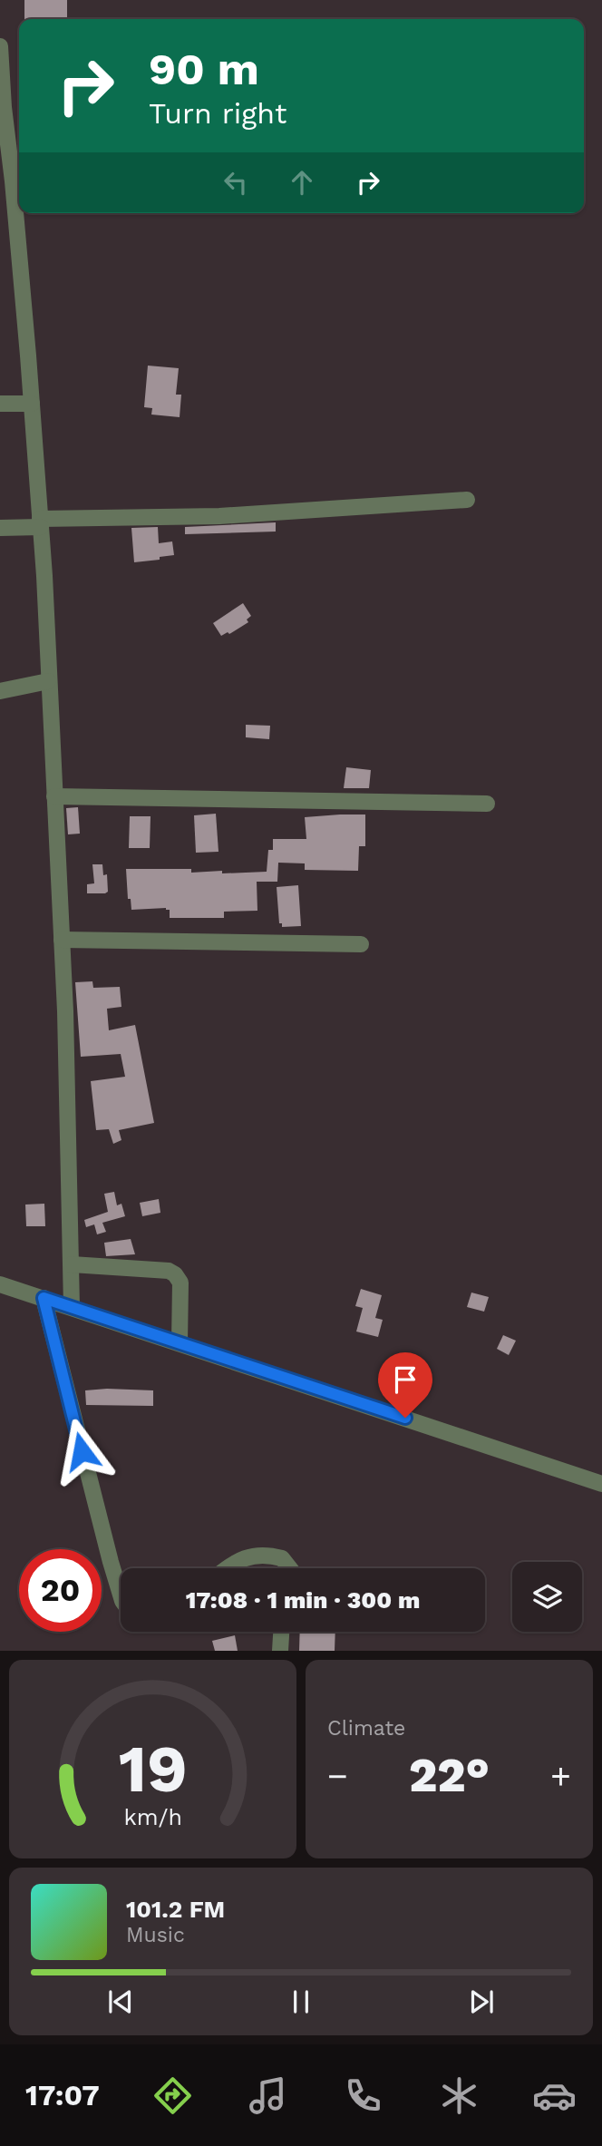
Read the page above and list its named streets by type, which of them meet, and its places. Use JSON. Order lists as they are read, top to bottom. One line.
{"page":{"turn":["90 m","Turn right"],"limit":"20","trip":"17:08 · 1 min · 300 m","tile":"Climate","heat":["−","22°","+"],"song":["101.2 FM","Music"],"tabs":"17:07","gauge":["19","km/h"]}}
